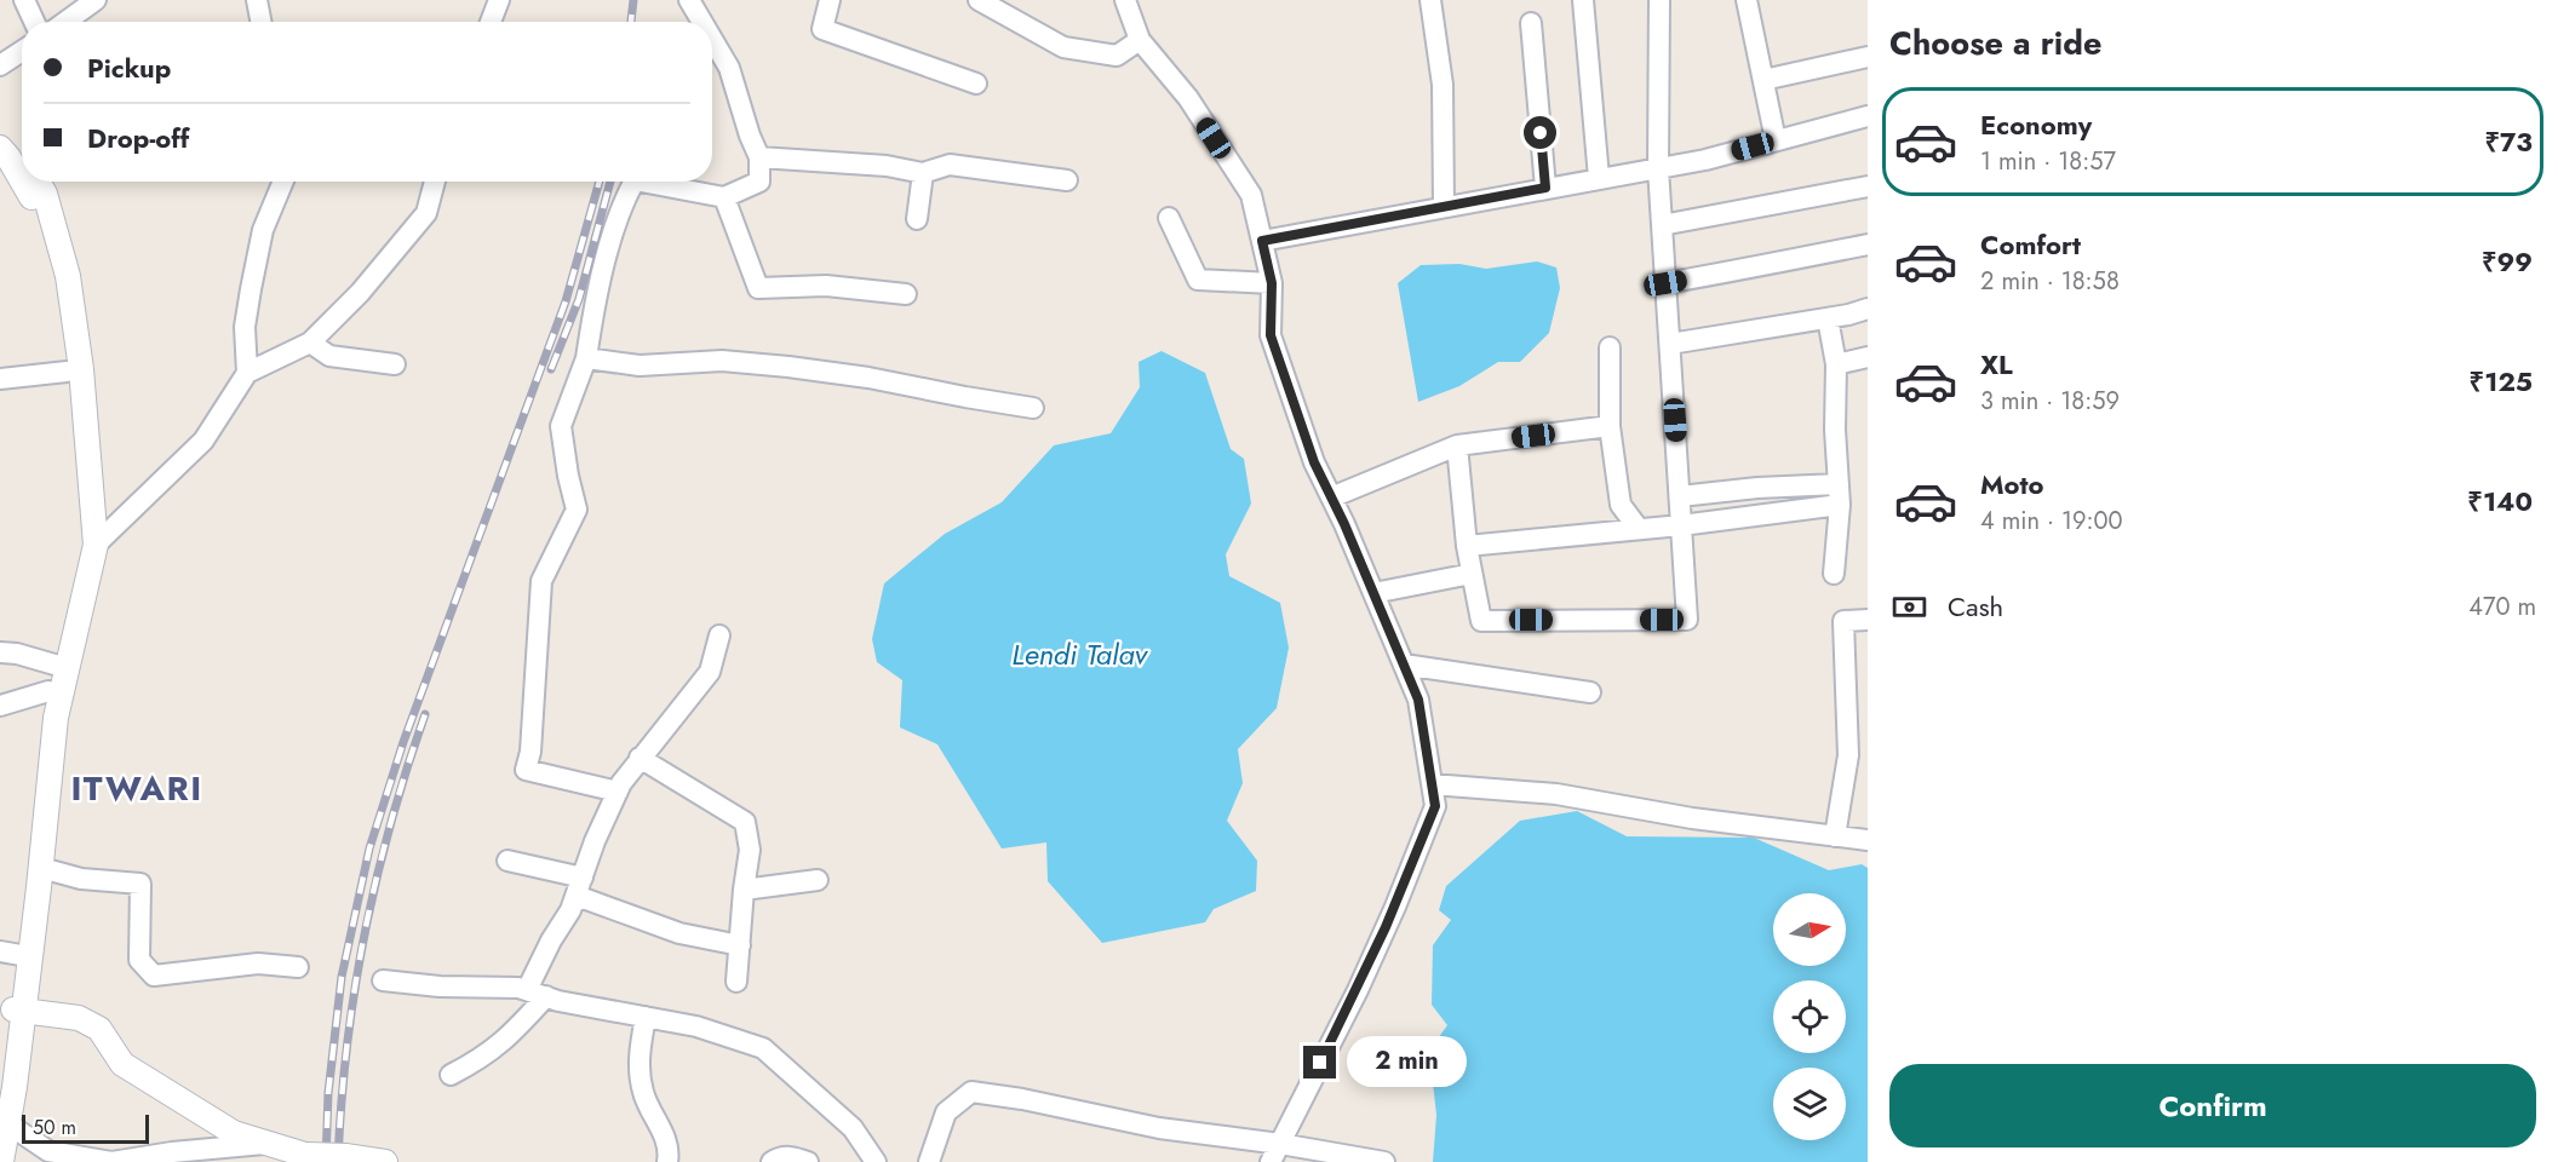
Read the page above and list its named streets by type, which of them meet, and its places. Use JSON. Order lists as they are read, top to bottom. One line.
{"districts":["ITWARI"],"water":["Lendi Talav"],"scale_bar":"50 m","north":"right","page":{"heading":"Choose a ride","banner":["Pickup","Drop-off"],"list":[{"name":"Economy","note":"1 min · 18:57","value":"₹73"},{"name":"Comfort","note":"2 min · 18:58","value":"₹99"},{"name":"XL","note":"3 min · 18:59","value":"₹125"},{"name":"Moto","note":"4 min · 19:00","value":"₹140"}],"pay":["Cash","470 m"],"bubble":"2 min","buttons":"Confirm","scale":"50 m"}}
